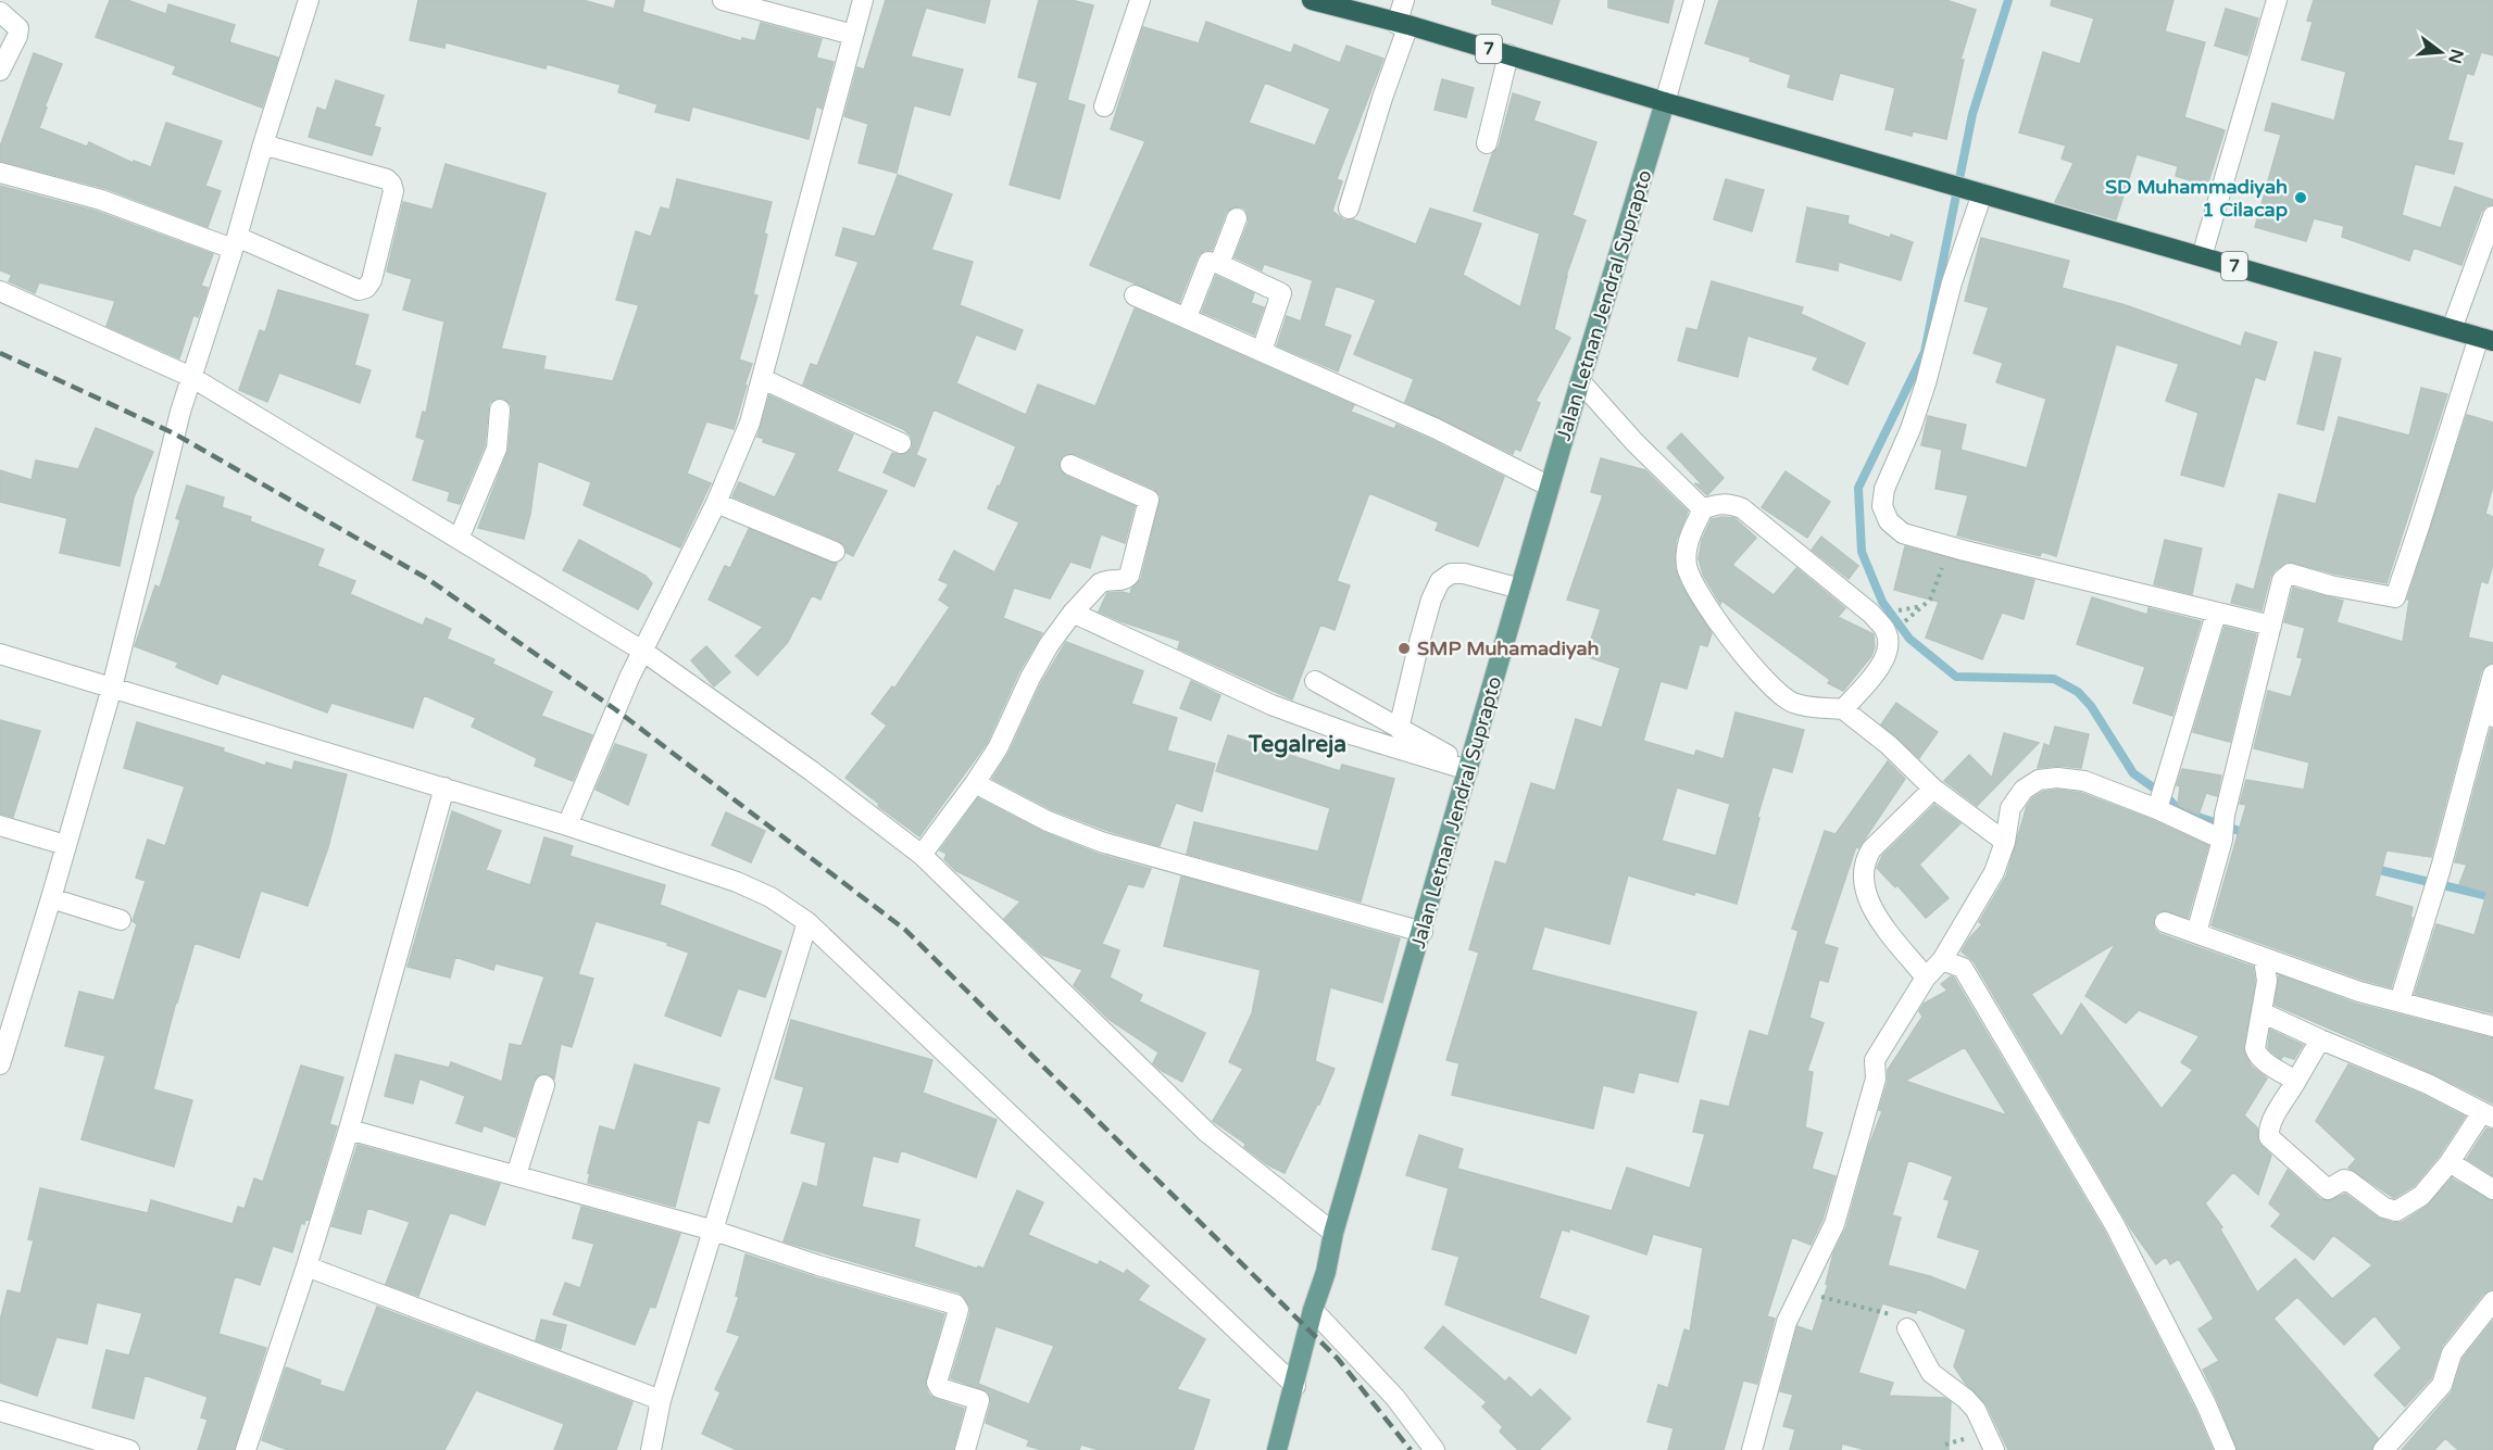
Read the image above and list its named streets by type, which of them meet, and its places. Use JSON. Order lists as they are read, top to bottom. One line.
{"streets":{"highway":["7"],"main road":["Jalan Letnan Jendral Suprapto"]},"crossings":[["7","Jalan Letnan Jendral Suprapto"]],"districts":["Tegalreja"],"places":["SD Muhammadiyah 1 Cilacap","SMP Muhamadiyah"],"north":"right"}
